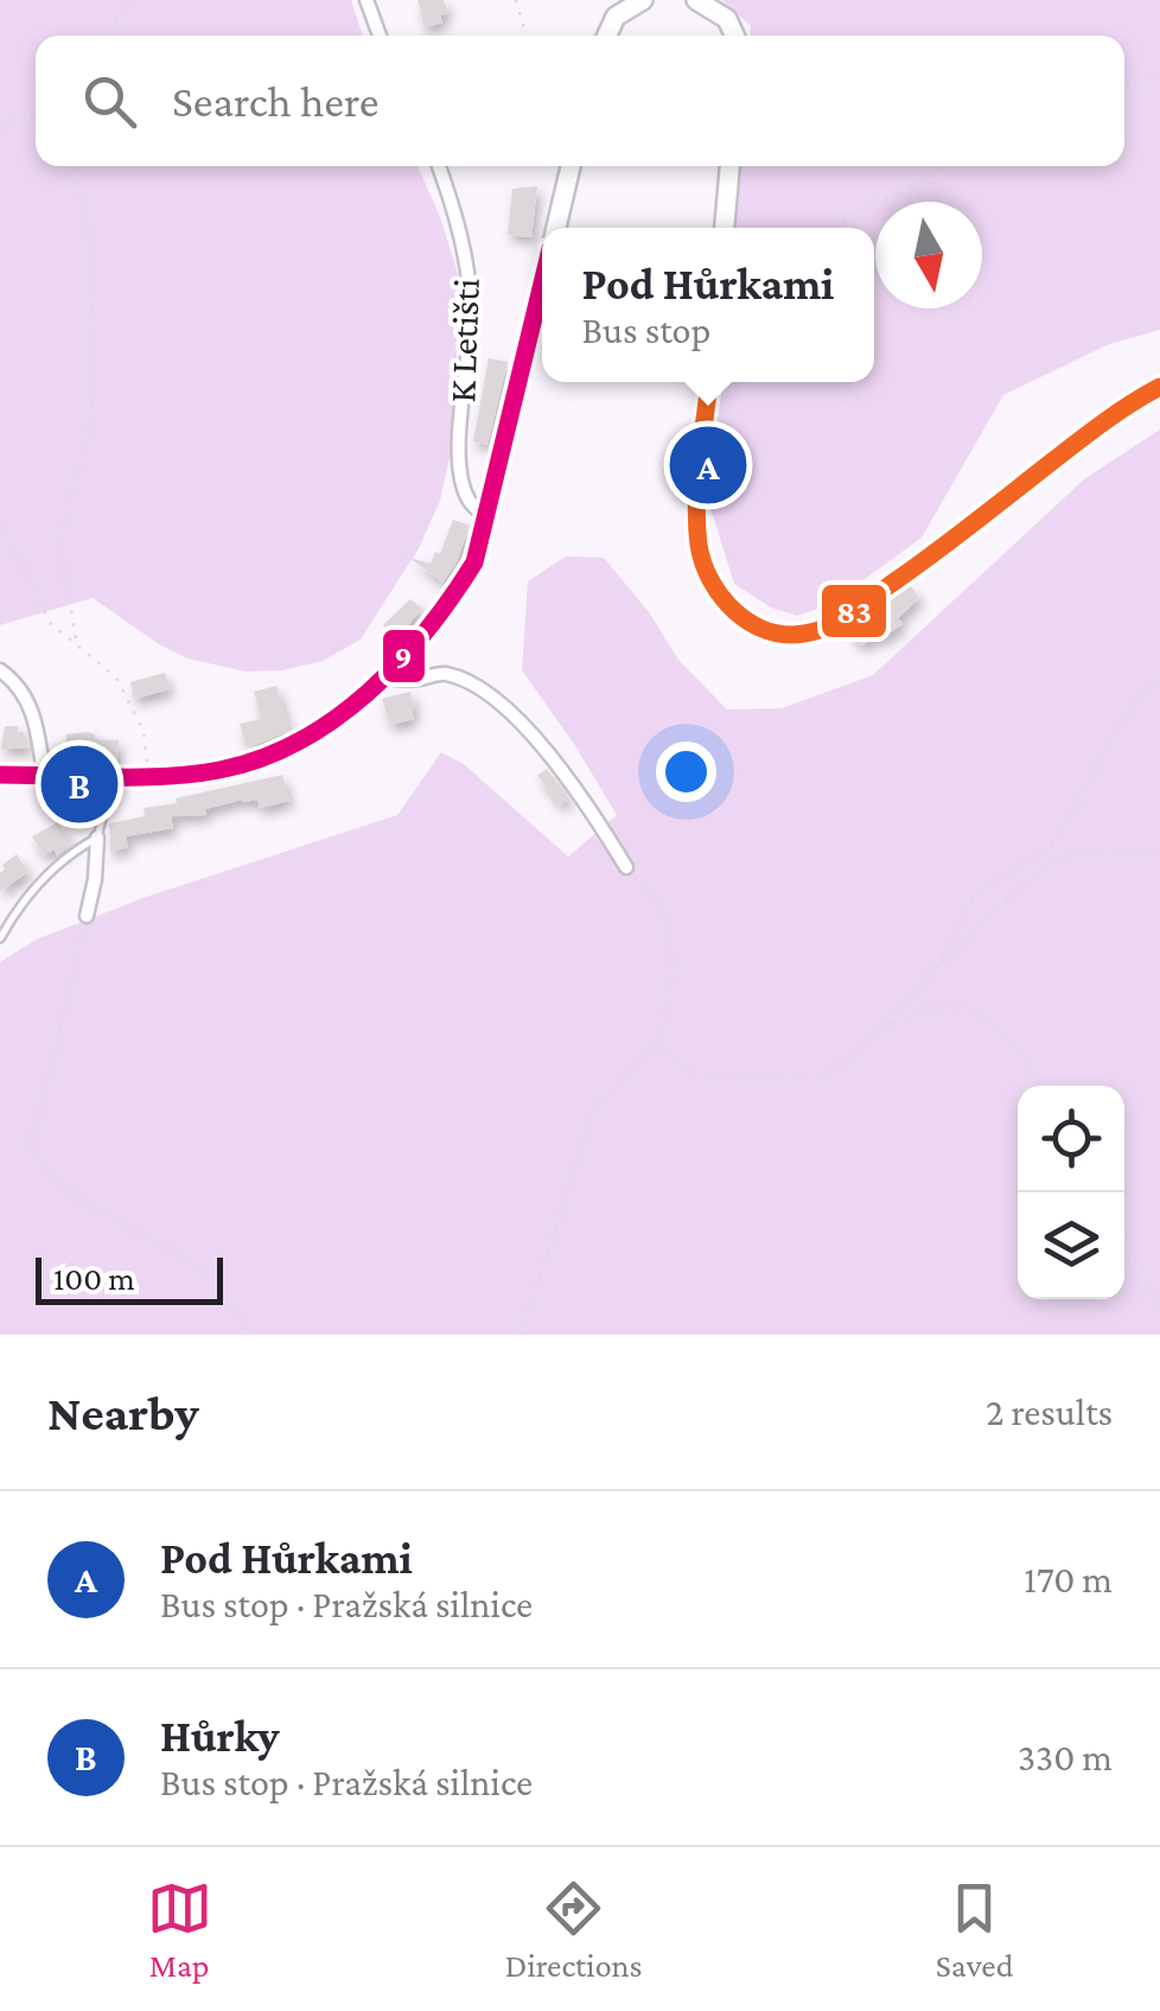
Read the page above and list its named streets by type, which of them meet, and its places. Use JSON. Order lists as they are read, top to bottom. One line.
{"streets":{"street":["K Letišti"]},"lines":["transit line 9","transit line 83"],"scale_bar":"100 m","north":"bottom","page":{"search":"Search here","popup":["Pod Hůrkami","Bus stop"],"pins":["A","B"],"scale":"100 m","heading":["Nearby","2 results"],"list":[{"mark":"A","name":"Pod Hůrkami","note":"Bus stop · Pražská silnice","value":"170 m"},{"mark":"B","name":"Hůrky","note":"Bus stop · Pražská silnice","value":"330 m"}],"nav":["Map","Directions","Saved"]}}
